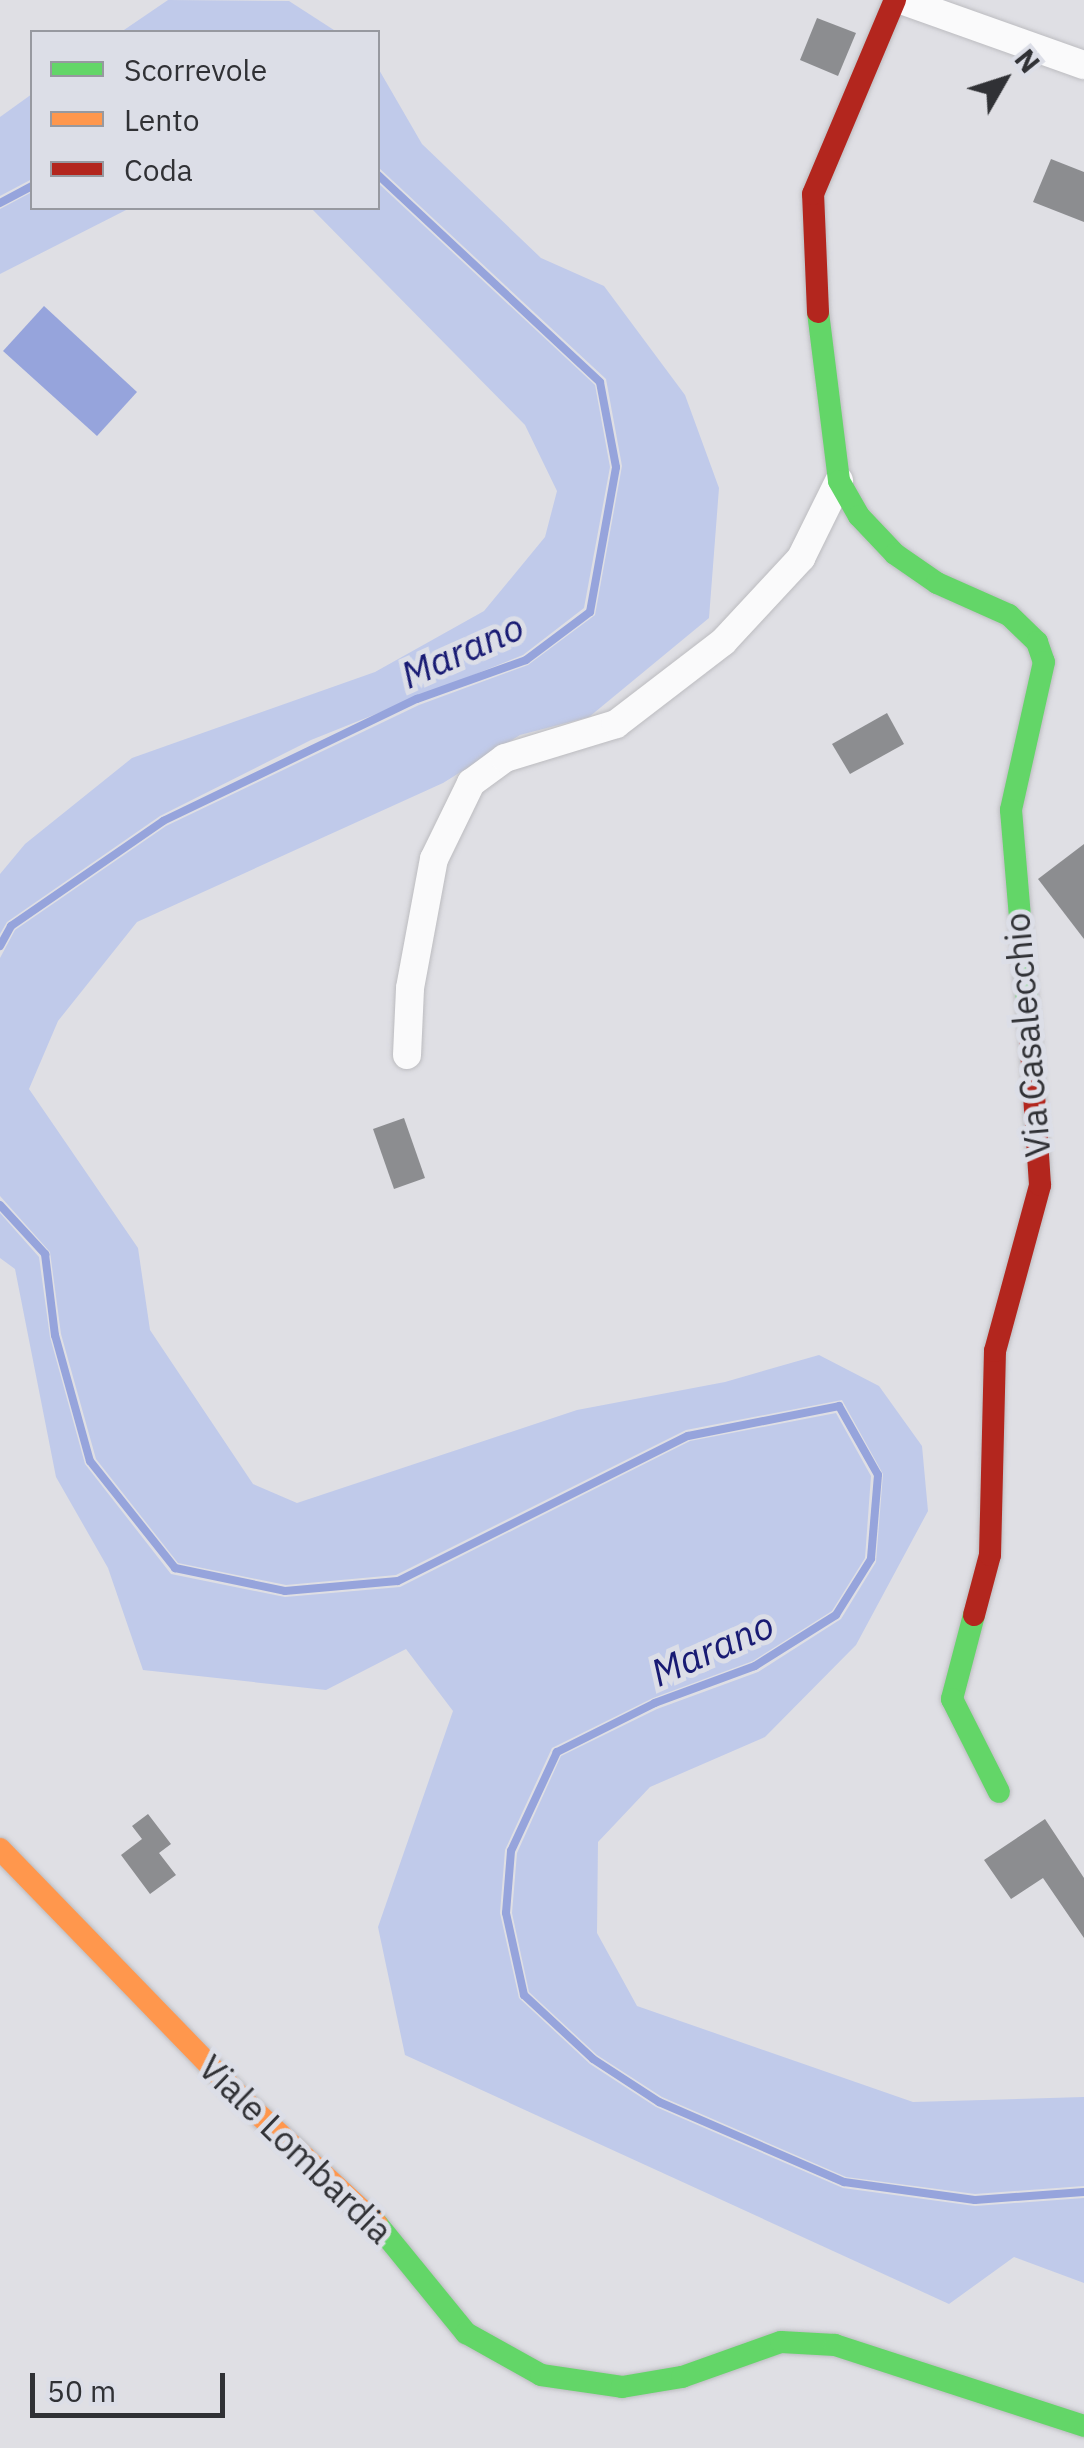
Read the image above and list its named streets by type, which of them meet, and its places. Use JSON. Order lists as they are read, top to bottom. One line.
{"streets":{"street":["Via Casalecchio","Viale Lombardia"]},"water":["Marano"],"legend":["Scorrevole","Lento","Coda"],"scale_bar":"50 m","north":"top right"}
